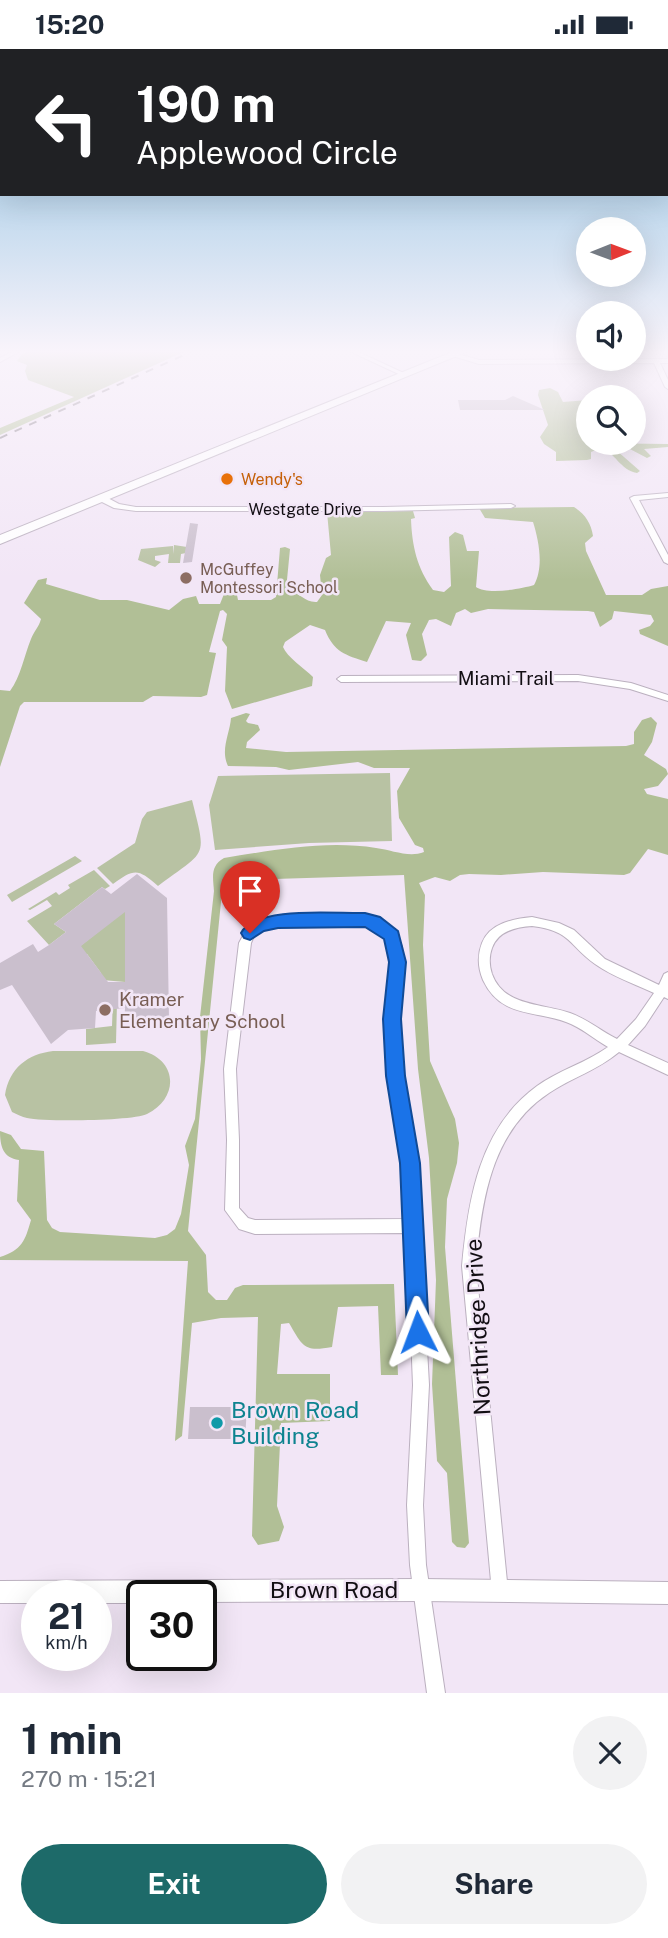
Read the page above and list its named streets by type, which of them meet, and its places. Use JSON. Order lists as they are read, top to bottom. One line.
{"streets":{"street":["Westgate Drive","Miami Trail","Northridge Drive","Brown Road"]},"crossings":[["Northridge Drive","Brown Road"]],"places":["Wendy's","McGuffey Montessori School","Kramer Elementary School","Brown Road Building"],"north":"right","page":{"status":"15:20","turn":["190 m","Applewood Circle"],"speed":"21 km/h","limit":"30","heading":["1 min","270 m · 15:21"],"buttons":["Exit","Share"]}}
